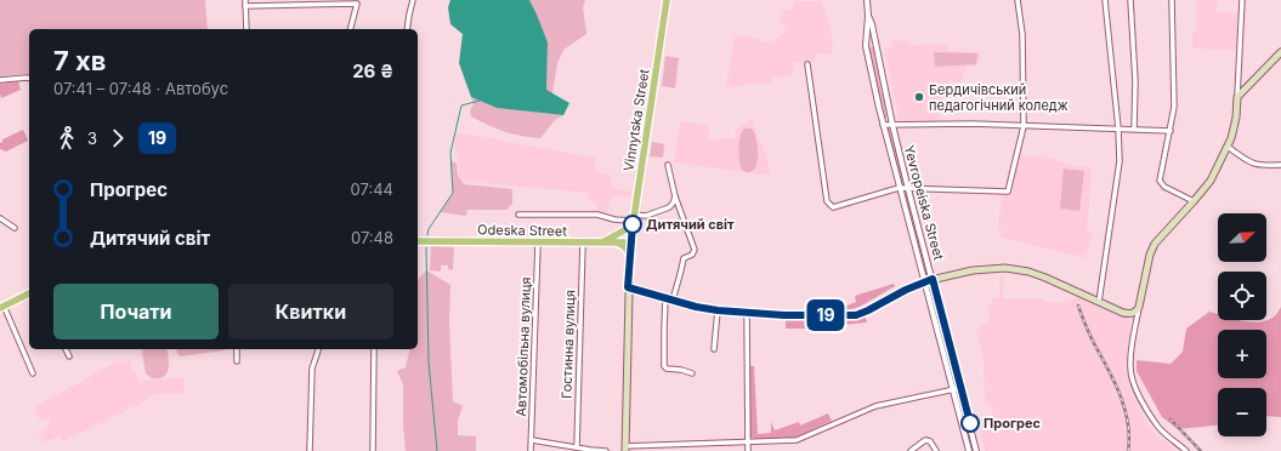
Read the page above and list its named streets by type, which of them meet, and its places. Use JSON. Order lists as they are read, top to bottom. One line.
{"streets":{"main road":["Vinnytska Street","Odeska Street"],"street":["Yevropeiska Street","Гостинна вулиця","Автомобільна вулиця"]},"crossings":[["Odeska Street","Гостинна вулиця"],["Odeska Street","Автомобільна вулиця"]],"places":["Бердичівський педагогічний коледж","Дитячий світ","Прогрес"],"lines":["bus line 19"],"north":"top right","page":{"on_map":"19","heading":["7 хв","07:41 – 07:48 · Автобус","26 ₴"],"legs":["3","19"],"list":[{"name":"Прогрес","value":"07:44"},{"name":"Дитячий світ","value":"07:48"}],"map_buttons":["+","−"],"buttons":["Почати","Квитки"]}}
